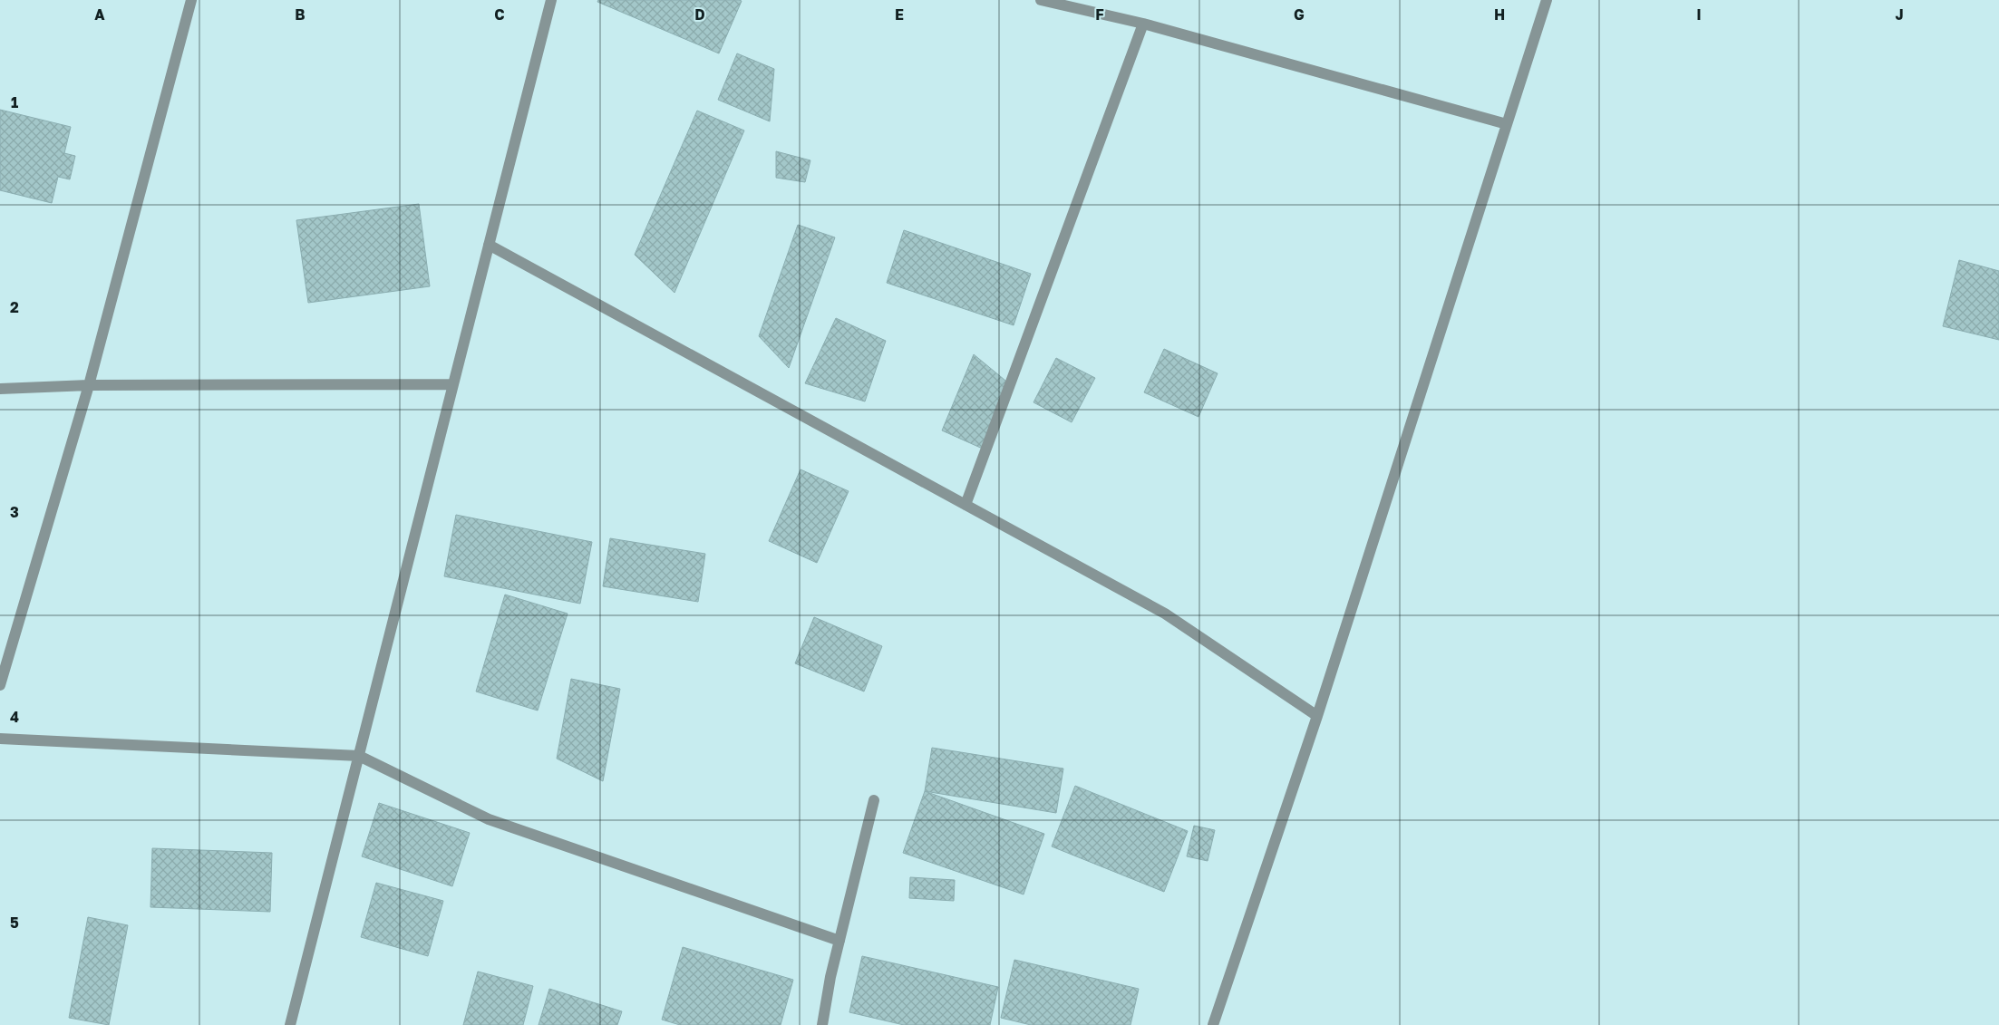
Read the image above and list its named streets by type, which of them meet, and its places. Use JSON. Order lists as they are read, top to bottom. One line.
{"grid":{"columns":["A","B","C","D","E","F","G","H","I","J"],"rows":["1","2","3","4","5"]}}
